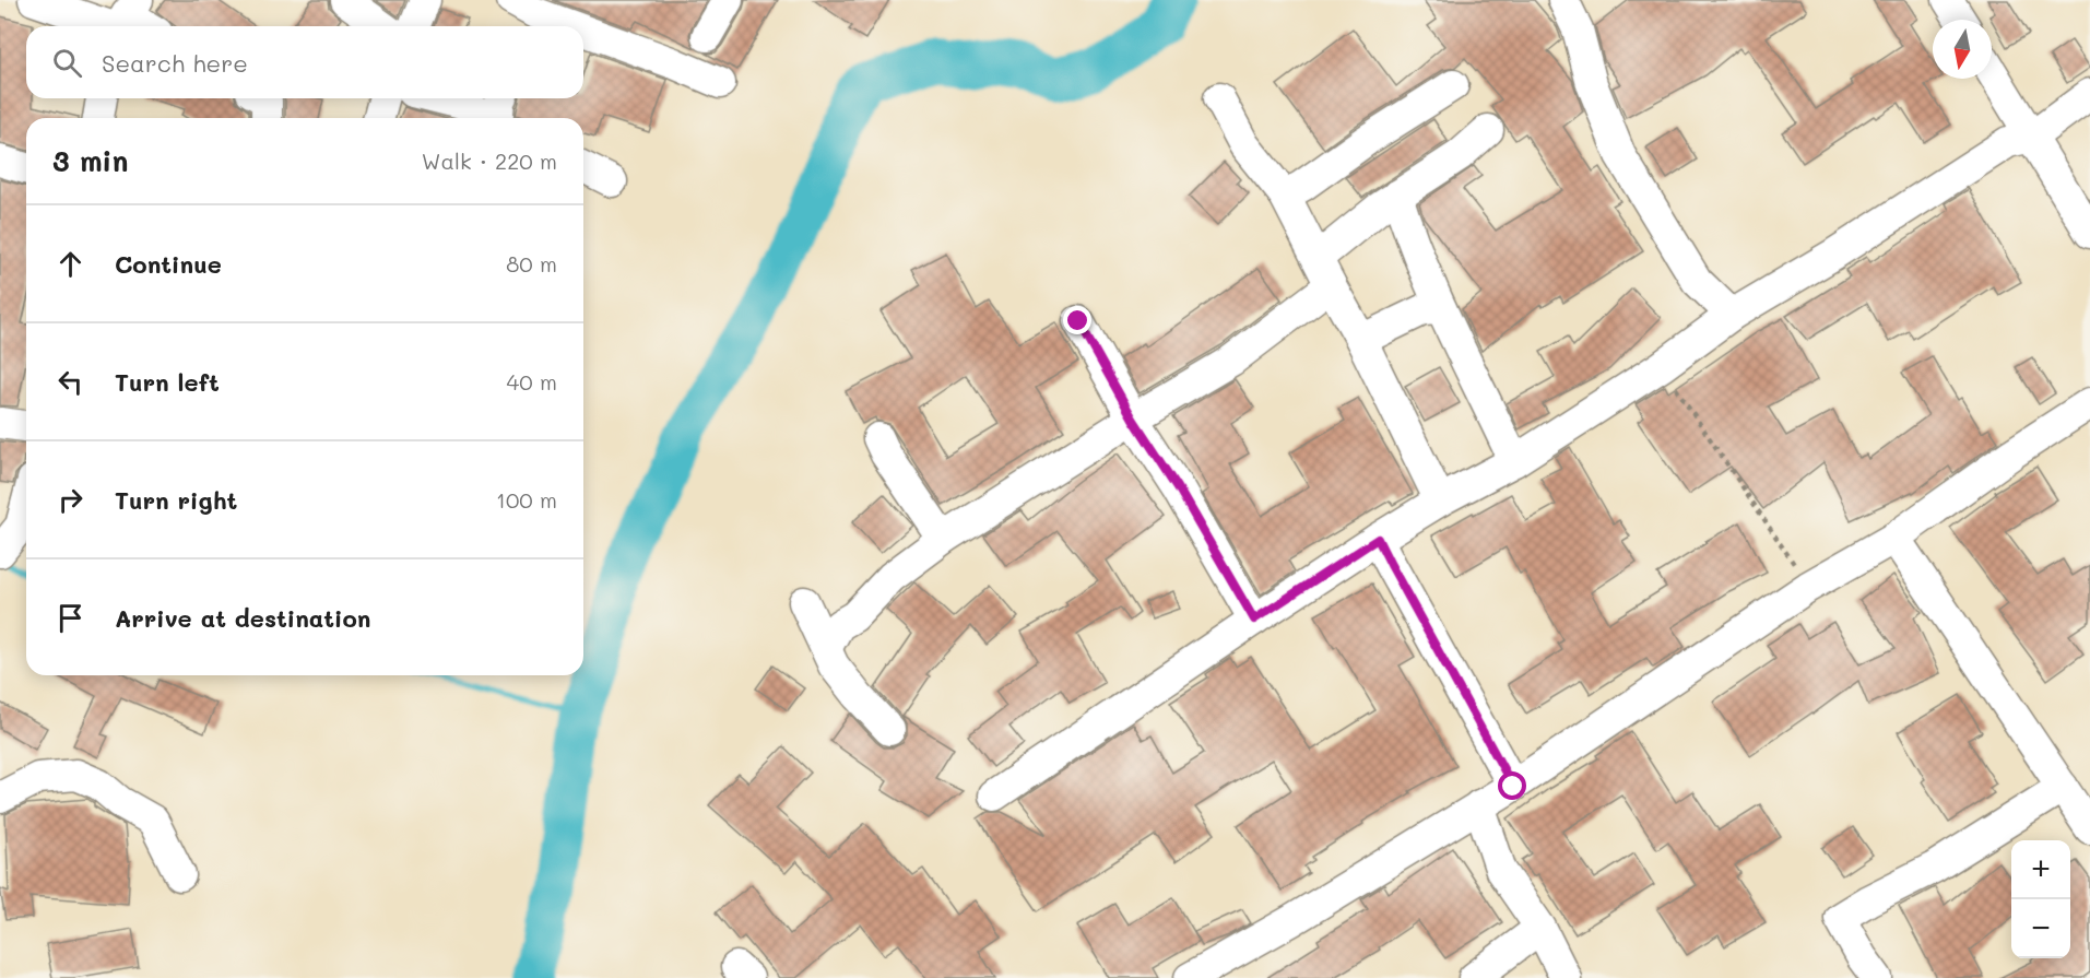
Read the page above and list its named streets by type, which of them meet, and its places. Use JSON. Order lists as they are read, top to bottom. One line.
{"north":"bottom","page":{"search":"Search here","heading":["3 min","Walk · 220 m"],"list":[["Continue","80 m"],["Turn left","40 m"],["Turn right","100 m"],"Arrive at destination"],"map_buttons":["+","−"]}}
